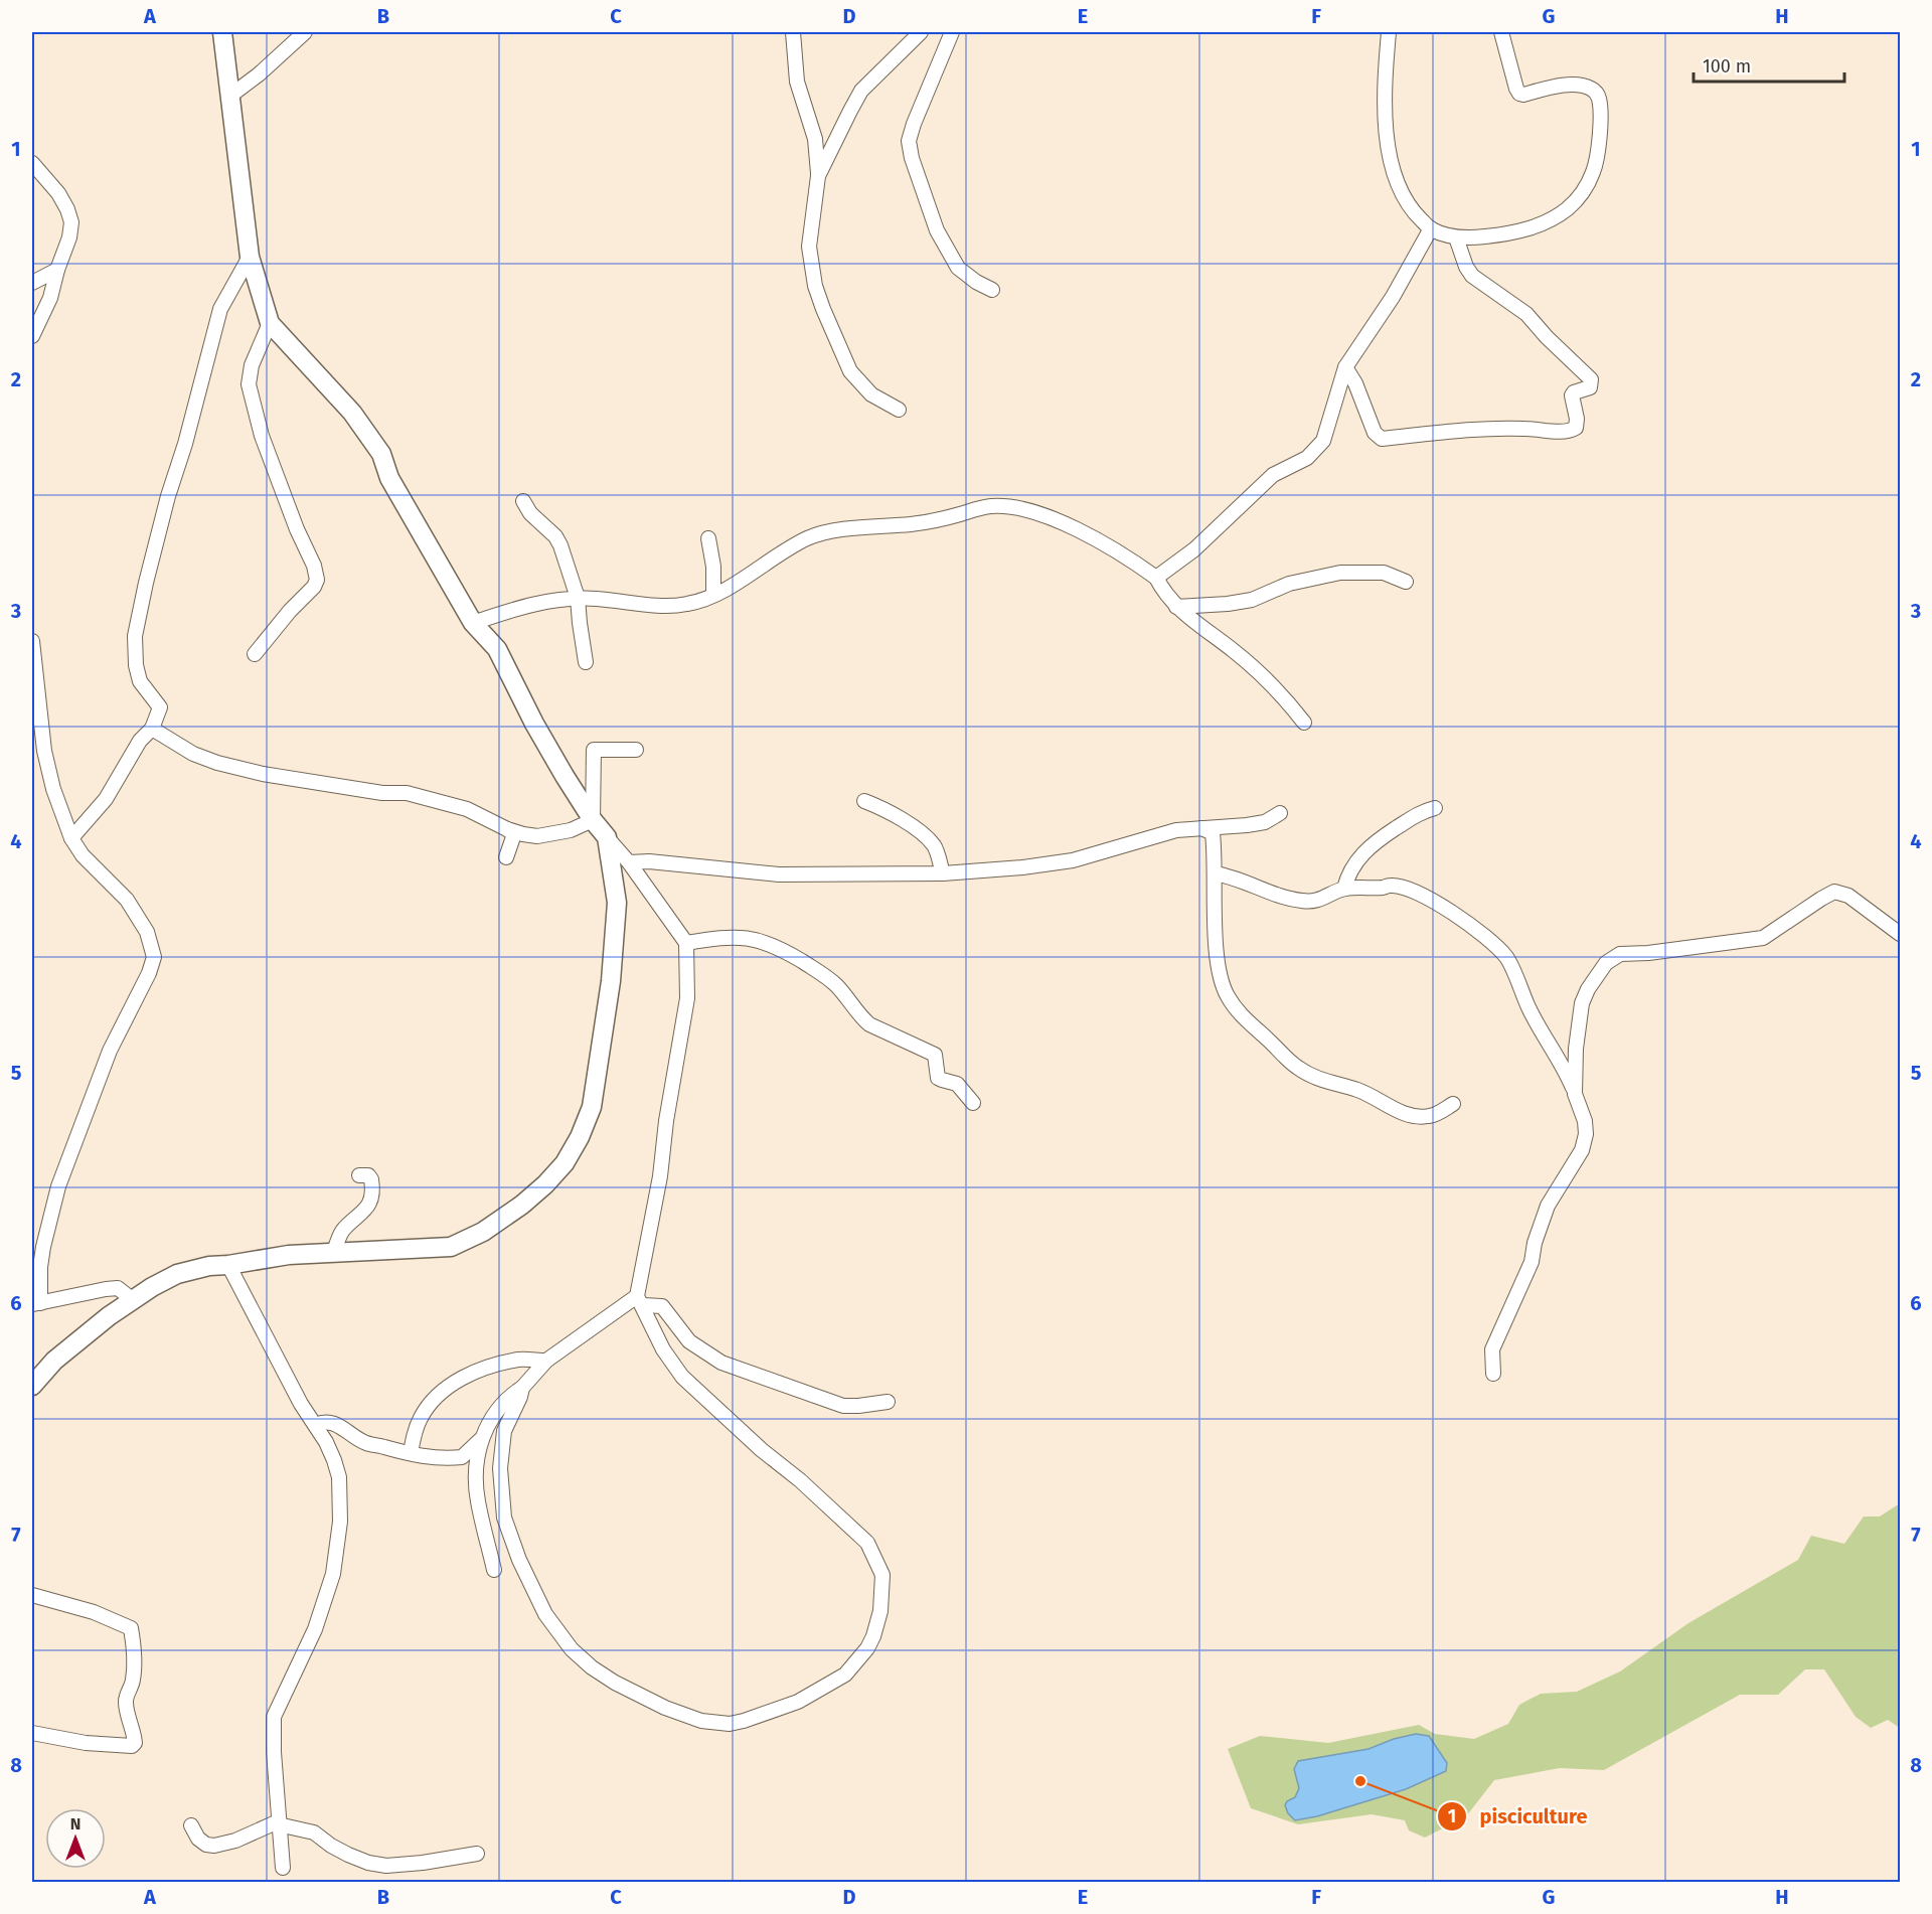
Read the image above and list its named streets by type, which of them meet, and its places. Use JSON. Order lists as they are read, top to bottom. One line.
{"places":["pisciculture"],"scale_bar":"100 m","north":"top","grid":{"columns":["A","B","C","D","E","F","G","H"],"rows":["1","2","3","4","5","6","7","8"]}}
